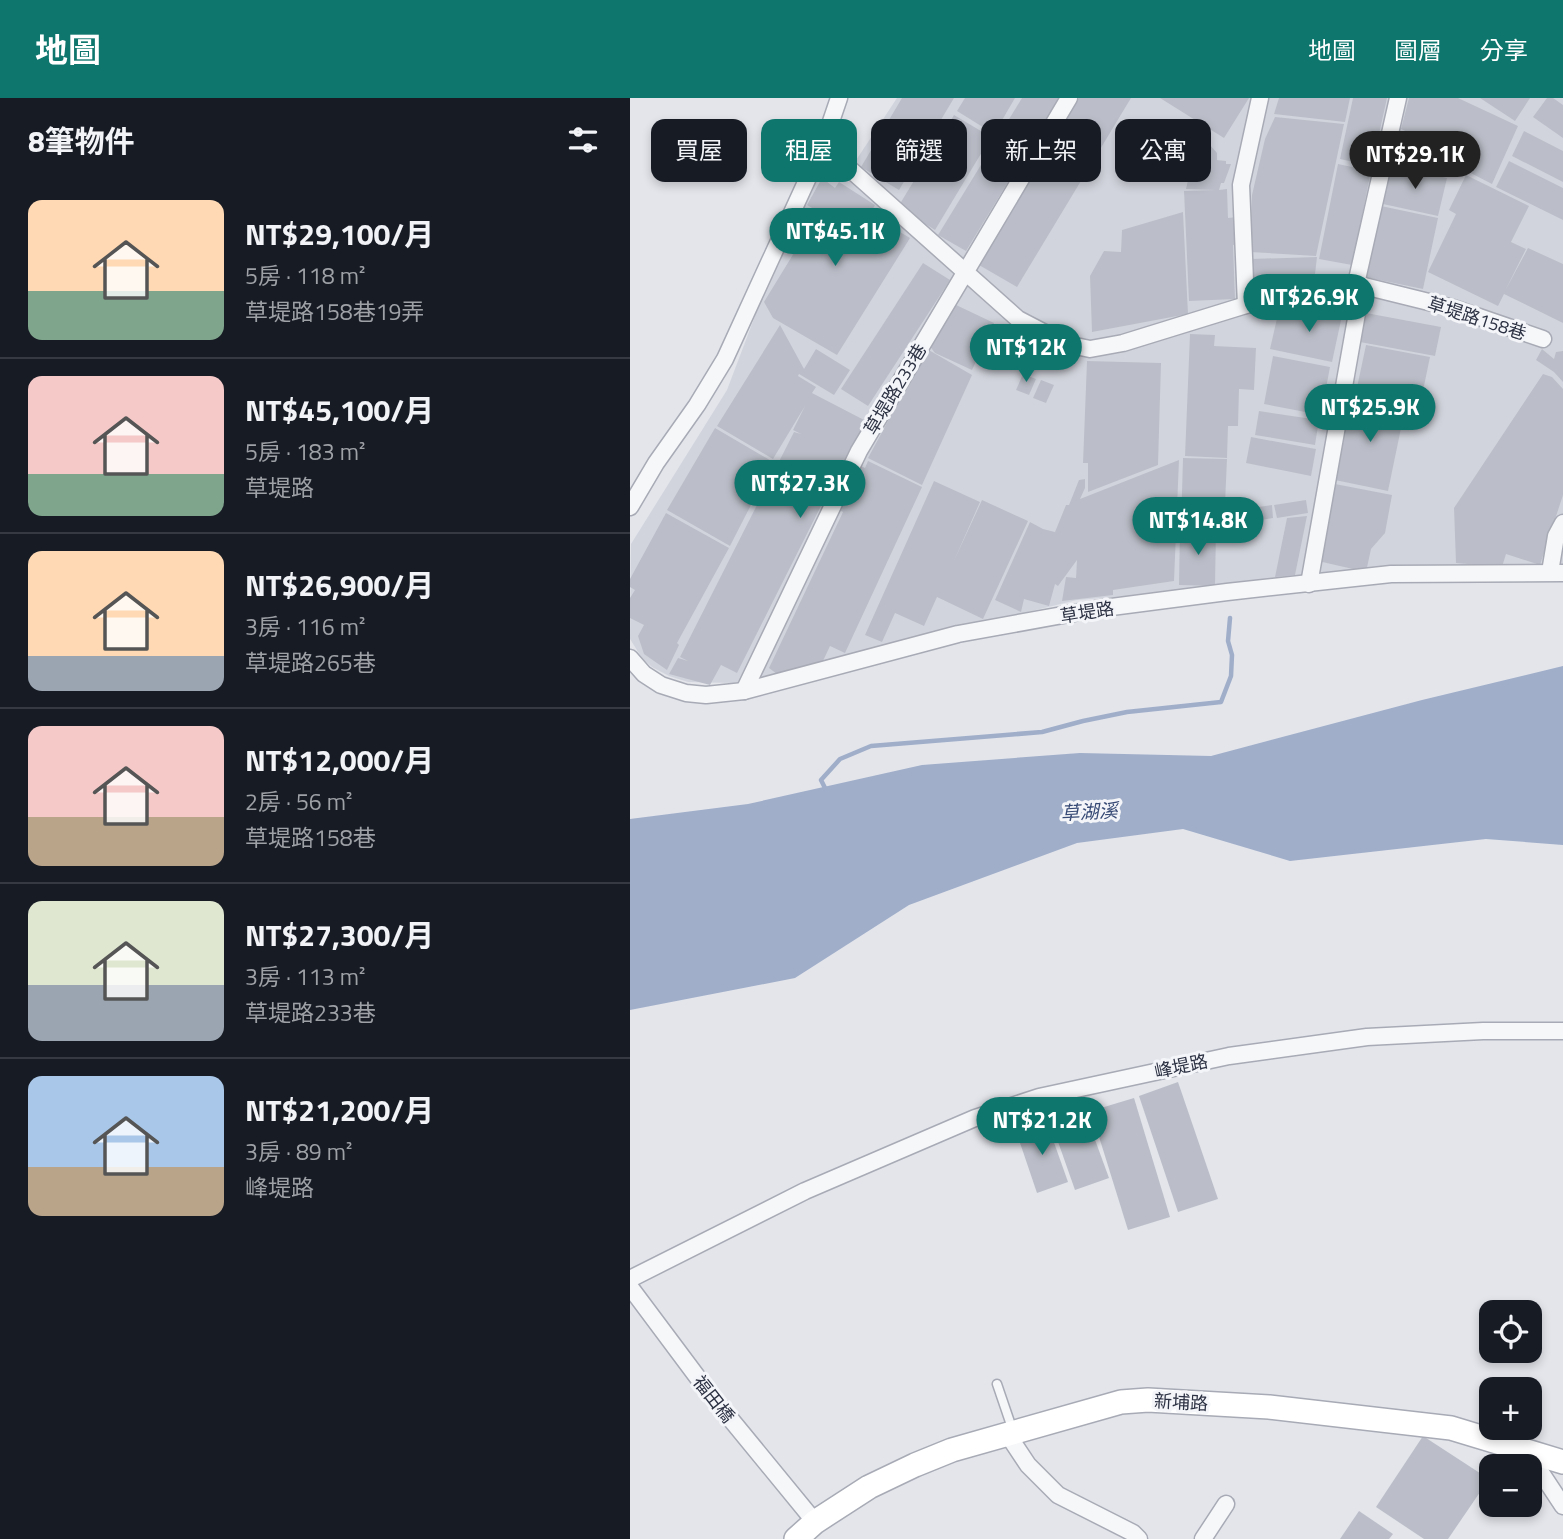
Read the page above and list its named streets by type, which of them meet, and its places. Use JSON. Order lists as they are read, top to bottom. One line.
{"streets":{"street":["草堤路158巷","草堤路233巷","草堤路","峰堤路","福田橋","新埔路"]},"crossings":[["草堤路158巷","草堤路233巷"],["草堤路233巷","草堤路"],["福田橋","新埔路"]],"water":["草湖溪"],"page":{"header":"地圖","nav":["地圖","圖層","分享"],"heading":"8筆物件","chip":["買屋","租屋","篩選","新上架","公寓"],"price":["NT$29.1K","NT$45.1K","NT$26.9K","NT$12K","NT$25.9K","NT$27.3K","NT$14.8K","NT$21.2K"],"list":[{"name":"NT$29,100/月","note":"5房 · 118 m² · 草堤路158巷19弄"},{"name":"NT$45,100/月","note":"5房 · 183 m² · 草堤路"},{"name":"NT$26,900/月","note":"3房 · 116 m² · 草堤路265巷"},{"name":"NT$12,000/月","note":"2房 · 56 m² · 草堤路158巷"},{"name":"NT$27,300/月","note":"3房 · 113 m² · 草堤路233巷"},{"name":"NT$21,200/月","note":"3房 · 89 m² · 峰堤路"}],"map_buttons":["+","−"]}}
